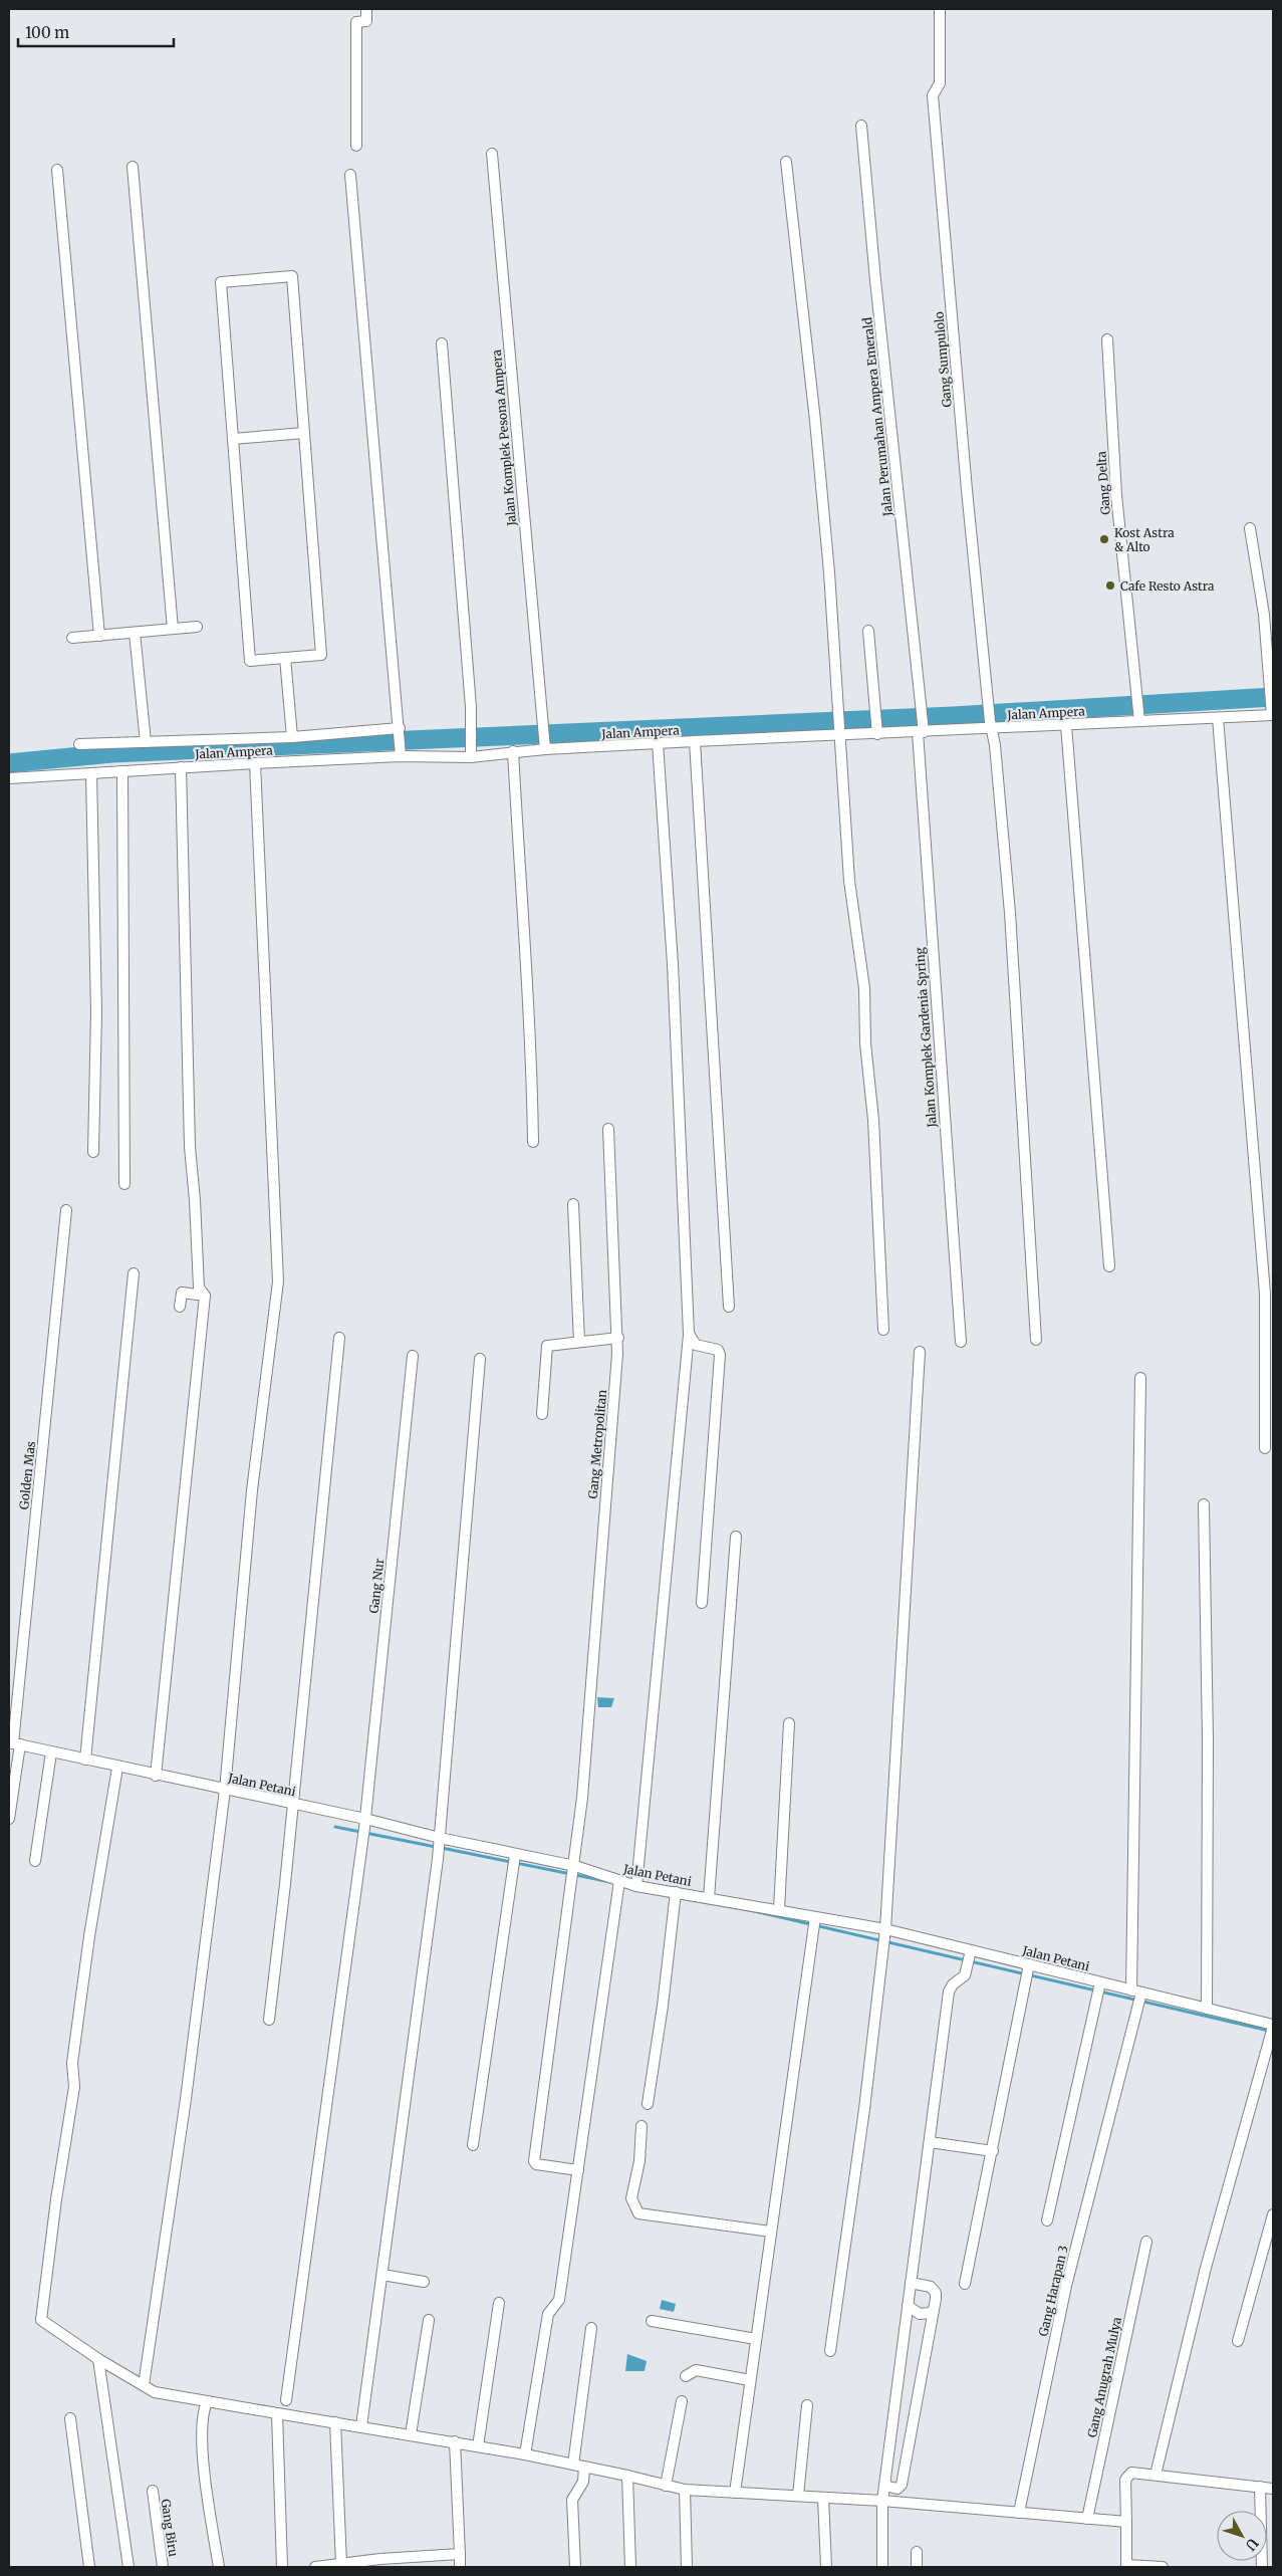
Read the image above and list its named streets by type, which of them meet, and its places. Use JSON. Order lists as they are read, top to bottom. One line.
{"streets":{"street":["Gang Sumpulolo","Jalan Perumahan Ampera Emerald","Jalan Komplek Pesona Ampera","Gang Delta","Jalan Ampera","Jalan Komplek Gardenia Spring","Gang Metropolitan","Golden Mas","Gang Nur","Jalan Petani","Gang Harapan 3","Gang Anugrah Mulya","Gang Biru"]},"crossings":[["Gang Sumpulolo","Jalan Ampera"],["Jalan Perumahan Ampera Emerald","Jalan Ampera"],["Jalan Perumahan Ampera Emerald","Jalan Komplek Gardenia Spring"],["Jalan Komplek Pesona Ampera","Jalan Ampera"],["Gang Delta","Jalan Ampera"],["Jalan Ampera","Jalan Komplek Gardenia Spring"],["Gang Metropolitan","Jalan Petani"],["Golden Mas","Jalan Petani"],["Gang Nur","Jalan Petani"],["Jalan Petani","Gang Harapan 3"]],"places":["Kost Astra & Alto","Cafe Resto Astra"],"scale_bar":"100 m","north":"bottom right"}
